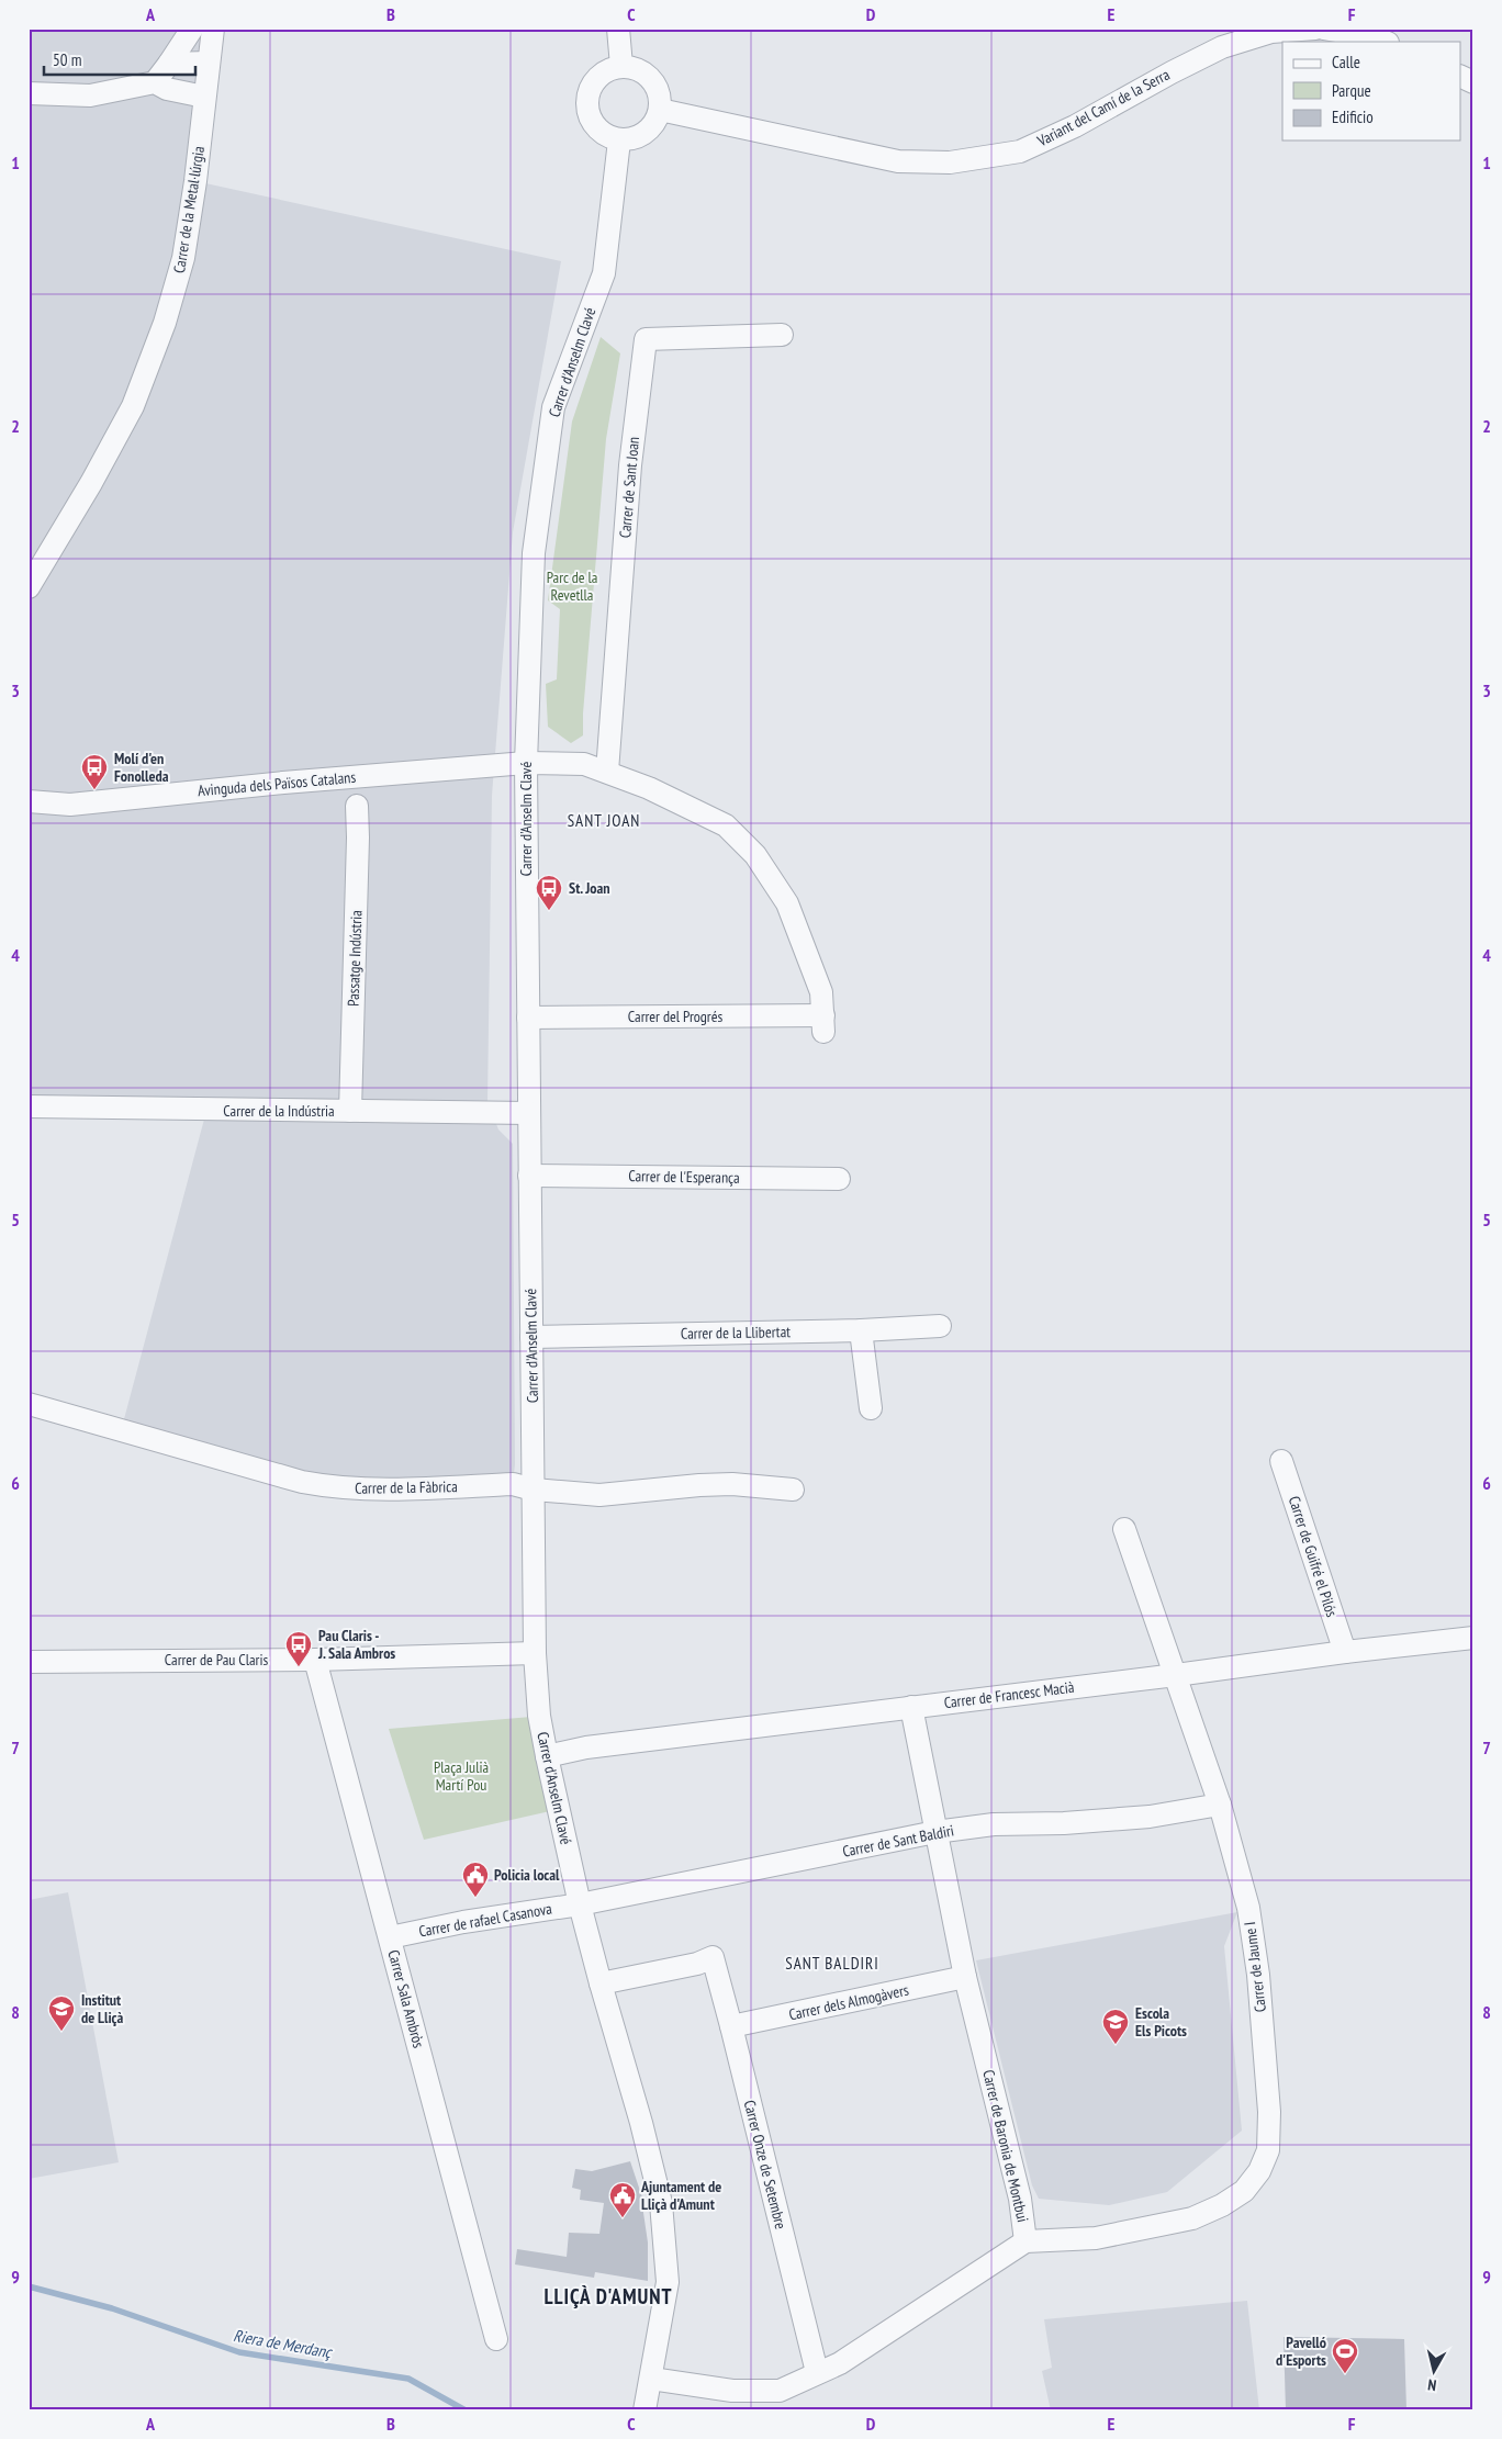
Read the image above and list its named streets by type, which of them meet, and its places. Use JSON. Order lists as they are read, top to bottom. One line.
{"streets":{"street":["Variant del Camí de la Serra","Carrer de la Metal·lúrgia","Carrer d'Anselm Clavé","Carrer de Sant Joan","Avinguda dels Països Catalans","Passatge Indústria","Carrer del Progrés","Carrer de la Indústria","Carrer de l'Esperança","Carrer de la Llibertat","Carrer de la Fàbrica","Carrer de Guifré el Pilós","Carrer de Pau Claris","Carrer de Francesc Macià","Carrer de Sant Baldiri","Carrer de rafael Casanova","Carrer de Jaume I","Carrer Sala Ambròs","Carrer dels Almogàvers","Carrer de Baronia de Montbui","Carrer Onze de Setembre"]},"crossings":[["Variant del Camí de la Serra","Carrer d'Anselm Clavé"],["Carrer d'Anselm Clavé","Avinguda dels Països Catalans"],["Carrer d'Anselm Clavé","Carrer del Progrés"],["Carrer d'Anselm Clavé","Carrer de la Indústria"],["Carrer d'Anselm Clavé","Carrer de l'Esperança"],["Carrer d'Anselm Clavé","Carrer de la Llibertat"],["Carrer d'Anselm Clavé","Carrer de la Fàbrica"],["Carrer d'Anselm Clavé","Carrer de Pau Claris"],["Carrer d'Anselm Clavé","Carrer de Francesc Macià"],["Carrer d'Anselm Clavé","Carrer de Sant Baldiri"],["Carrer d'Anselm Clavé","Carrer de rafael Casanova"],["Carrer d'Anselm Clavé","Carrer de Baronia de Montbui"],["Carrer d'Anselm Clavé","Carrer Onze de Setembre"],["Carrer de Sant Joan","Avinguda dels Països Catalans"],["Avinguda dels Països Catalans","Carrer del Progrés"],["Passatge Indústria","Carrer de la Indústria"],["Carrer de Guifré el Pilós","Carrer de Francesc Macià"],["Carrer de Pau Claris","Carrer Sala Ambròs"],["Carrer de Francesc Macià","Carrer de Jaume I"],["Carrer de Francesc Macià","Carrer de Baronia de Montbui"],["Carrer de Sant Baldiri","Carrer de rafael Casanova"],["Carrer de Sant Baldiri","Carrer de Jaume I"],["Carrer de Sant Baldiri","Carrer de Baronia de Montbui"],["Carrer de rafael Casanova","Carrer Sala Ambròs"],["Carrer de Jaume I","Carrer de Baronia de Montbui"],["Carrer dels Almogàvers","Carrer de Baronia de Montbui"],["Carrer dels Almogàvers","Carrer Onze de Setembre"],["Carrer de Baronia de Montbui","Carrer Onze de Setembre"]],"districts":["SANT JOAN","SANT BALDIRI","LLIÇÀ D'AMUNT"],"water":["Riera de Merdanç"],"parks":["Parc de la Revetlla","Plaça Julià Martí Pou"],"places":{"bus stop":["Molí d'en Fonolleda","St. Joan","Pau Claris - J. Sala Ambros"],"public building":["Policia local","Ajuntament de Lliçà d'Amunt"],"school or university":["Institut de Lliçà","Escola Els Picots"],"sports":["Pavelló d'Esports"]},"legend":["Calle","Parque","Edificio"],"scale_bar":"50 m","north":"bottom","grid":{"columns":["A","B","C","D","E","F"],"rows":["1","2","3","4","5","6","7","8","9"]}}
